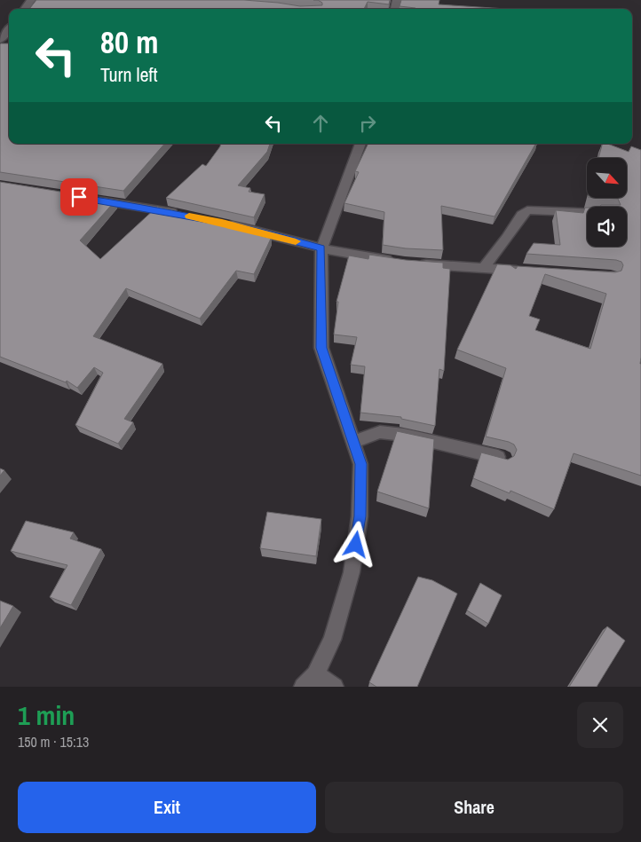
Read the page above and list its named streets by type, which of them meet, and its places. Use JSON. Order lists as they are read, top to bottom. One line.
{"north":"bottom right","page":{"turn":["80 m","Turn left"],"heading":["1 min","150 m · 15:13"],"buttons":["Exit","Share"]}}
